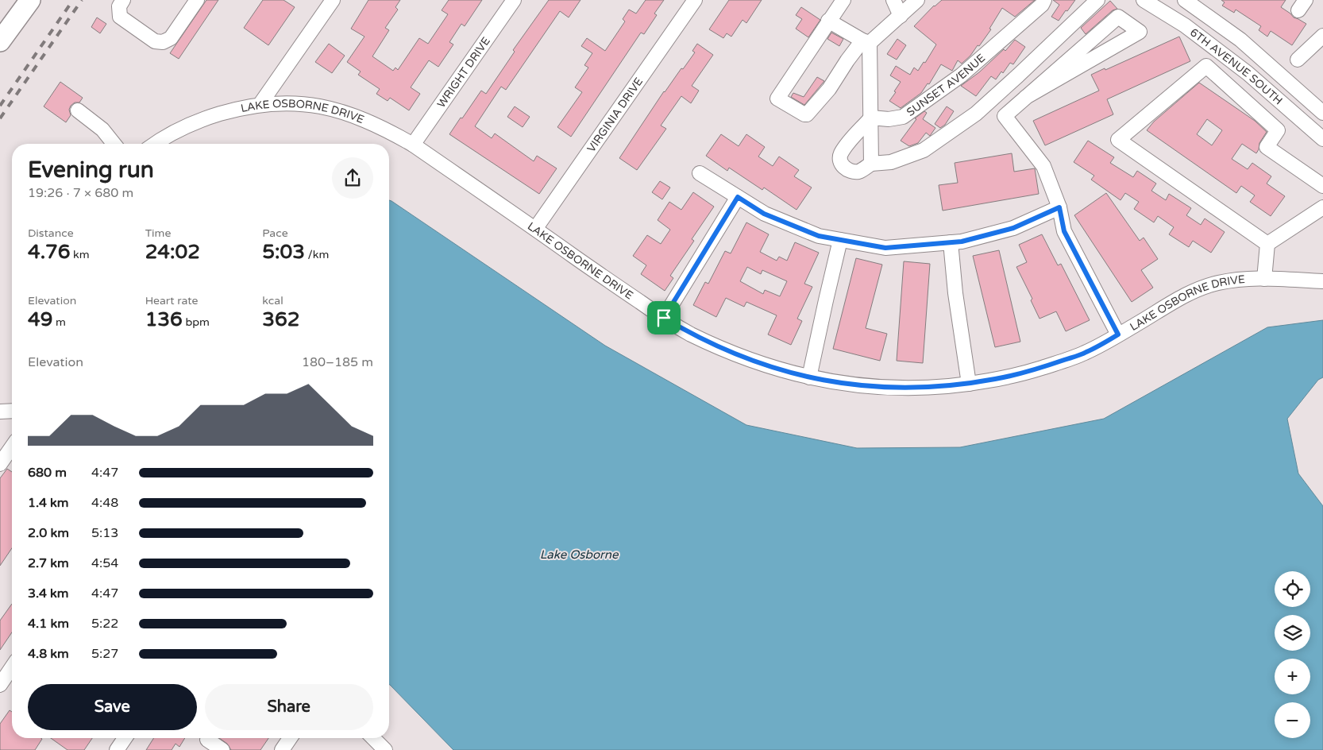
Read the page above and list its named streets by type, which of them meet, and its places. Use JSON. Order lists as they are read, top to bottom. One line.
{"streets":{"street":["6TH AVENUE SOUTH","WRIGHT DRIVE","SUNSET AVENUE","VIRGINIA DRIVE","LAKE OSBORNE DRIVE"]},"crossings":[["WRIGHT DRIVE","LAKE OSBORNE DRIVE"],["VIRGINIA DRIVE","LAKE OSBORNE DRIVE"]],"water":["Lake Osborne"],"page":{"heading":["Evening run","19:26 · 7 × 680 m"],"stats":[["Distance","4.76 km"],["Time","24:02"],["Pace","5:03 /km"],["Elevation","49 m"],["Heart rate","136 bpm"],["kcal","362"]],"chart":["Elevation","180–185 m"],"list":[{"name":"680 m","note":"4:47"},{"name":"1.4 km","note":"4:48"},{"name":"2.0 km","note":"5:13"},{"name":"2.7 km","note":"4:54"},{"name":"3.4 km","note":"4:47"},{"name":"4.1 km","note":"5:22"},{"name":"4.8 km","note":"5:27"}],"map_buttons":["+","−"],"buttons":["Save","Share"]}}
